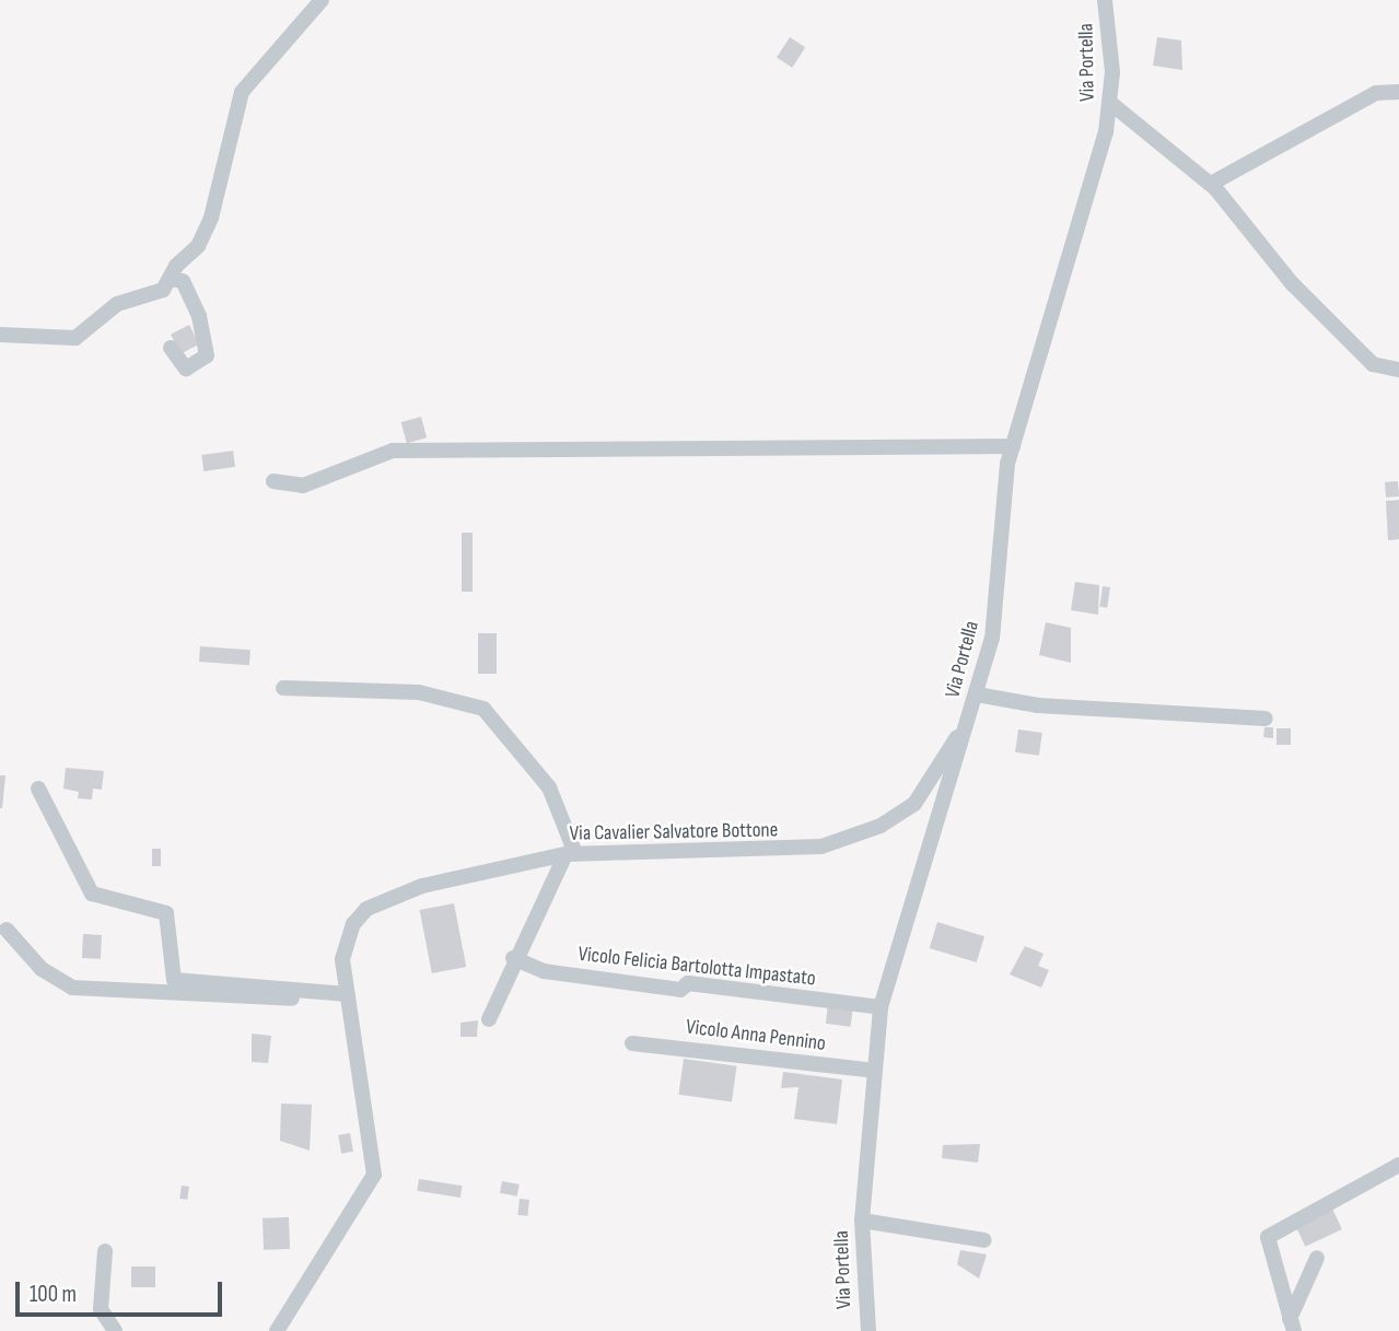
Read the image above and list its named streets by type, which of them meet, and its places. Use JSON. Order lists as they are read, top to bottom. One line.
{"streets":{"street":["Via Portella","Via Cavalier Salvatore Bottone","Vicolo Felicia Bartolotta Impastato","Vicolo Anna Pennino"]},"crossings":[["Via Portella","Via Cavalier Salvatore Bottone"],["Via Portella","Vicolo Felicia Bartolotta Impastato"],["Via Portella","Vicolo Anna Pennino"]],"scale_bar":"100 m"}
